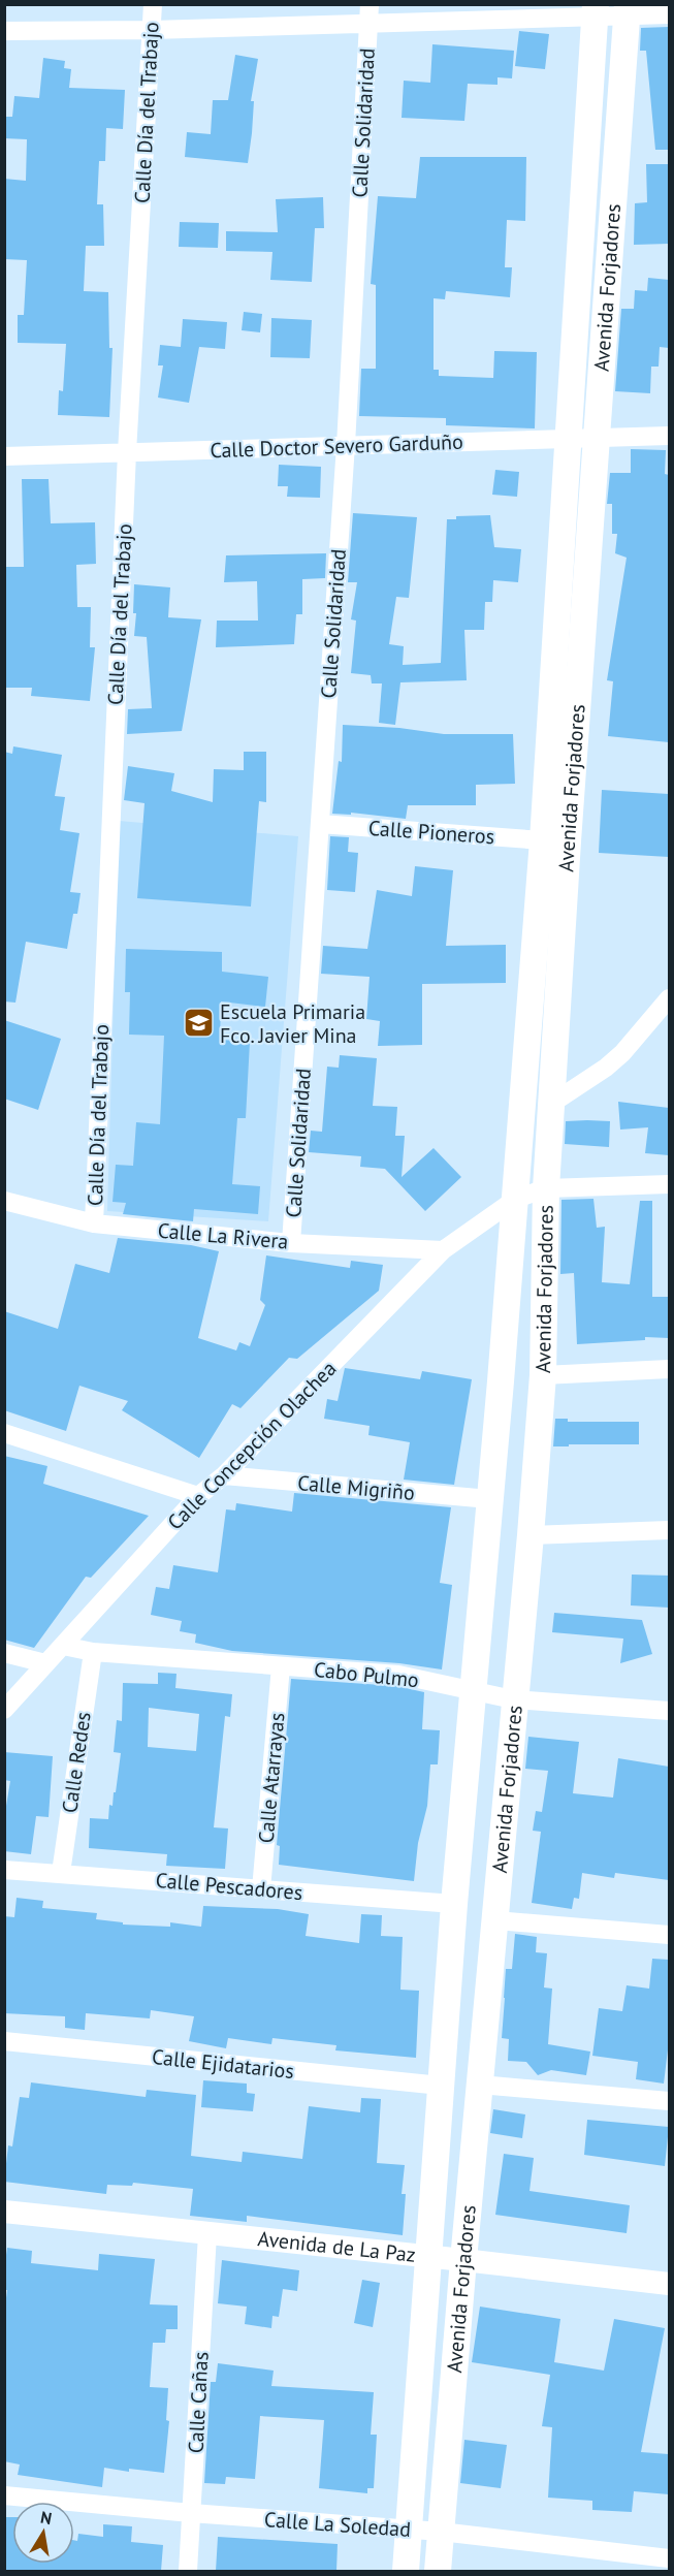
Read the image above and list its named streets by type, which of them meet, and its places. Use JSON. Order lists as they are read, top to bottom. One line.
{"streets":{"main road":["Avenida Forjadores"],"street":["Calle Día del Trabajo","Calle Solidaridad","Calle Doctor Severo Garduño","Calle Pioneros","Calle La Rivera","Calle Concepción Olachea","Calle Migriño","Cabo Pulmo","Calle Redes","Calle Atarrayas","Calle Pescadores","Calle Ejidatarios","Avenida de La Paz","Calle Cañas","Calle La Soledad"]},"crossings":[["Calle Día del Trabajo","Calle Doctor Severo Garduño"],["Calle Día del Trabajo","Calle La Rivera"],["Calle Solidaridad","Calle Doctor Severo Garduño"],["Calle Solidaridad","Calle Pioneros"],["Calle Solidaridad","Calle La Rivera"],["Avenida Forjadores","Calle Doctor Severo Garduño"],["Avenida Forjadores","Calle Pioneros"],["Avenida Forjadores","Calle Concepción Olachea"],["Avenida Forjadores","Calle Migriño"],["Avenida Forjadores","Cabo Pulmo"],["Avenida Forjadores","Calle Pescadores"],["Avenida Forjadores","Calle Ejidatarios"],["Avenida Forjadores","Avenida de La Paz"],["Avenida Forjadores","Calle La Soledad"],["Calle La Rivera","Calle Concepción Olachea"],["Calle Concepción Olachea","Calle Migriño"],["Calle Concepción Olachea","Cabo Pulmo"],["Cabo Pulmo","Calle Redes"],["Cabo Pulmo","Calle Atarrayas"],["Calle Redes","Calle Pescadores"],["Calle Atarrayas","Calle Pescadores"],["Avenida de La Paz","Calle Cañas"],["Calle Cañas","Calle La Soledad"]],"places":{"school or university":["Escuela Primaria Fco. Javier Mina"]},"north":"top"}
